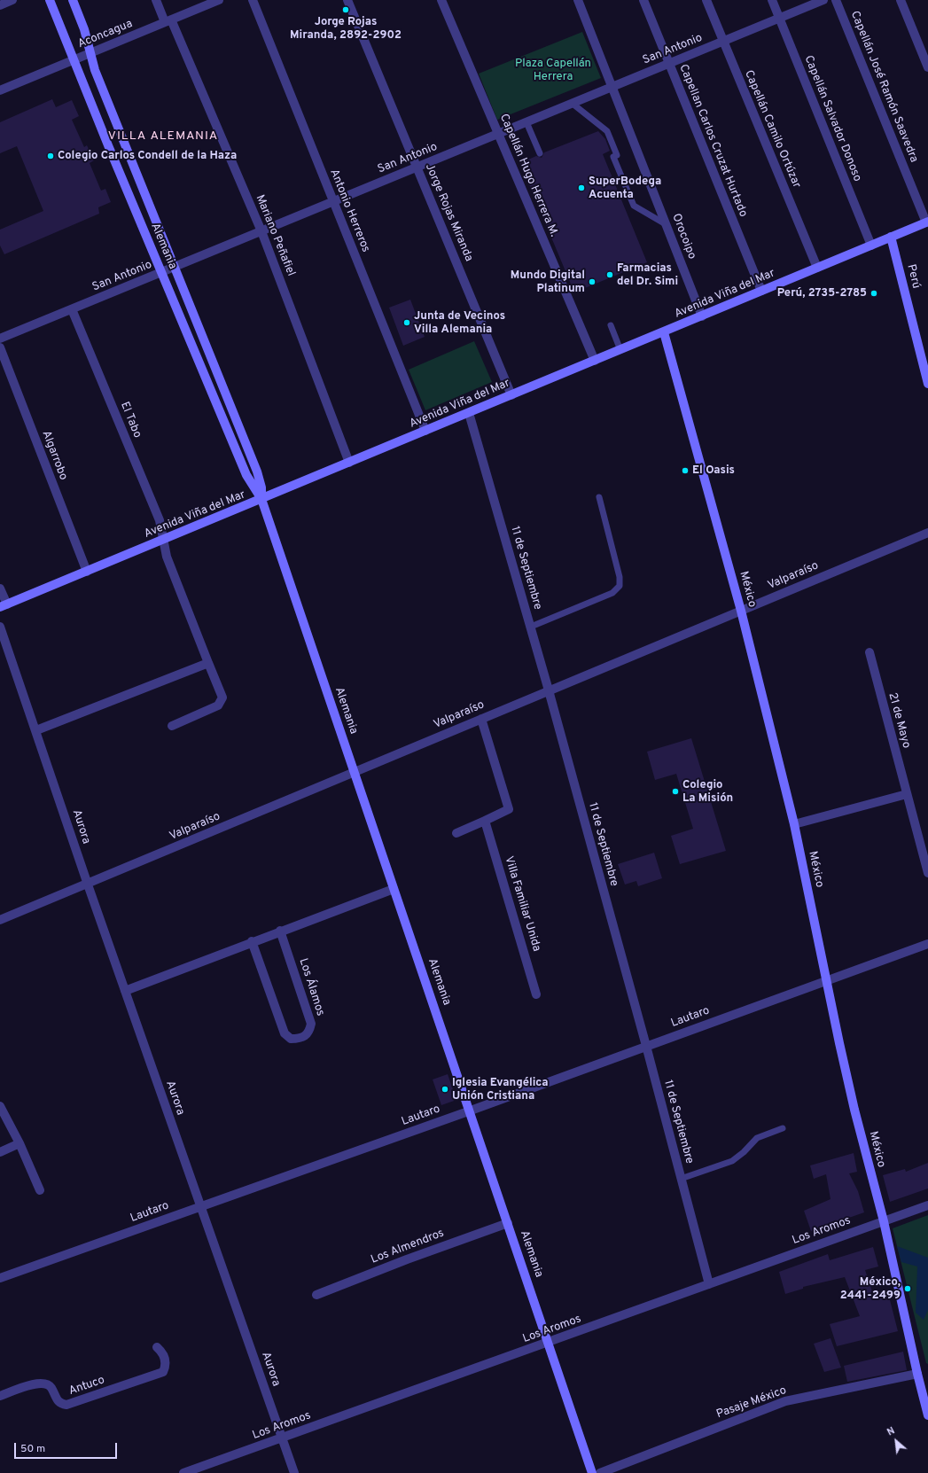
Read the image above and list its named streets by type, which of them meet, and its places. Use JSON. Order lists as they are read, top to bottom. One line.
{"streets":{"main road":["Alemania","Perú","Avenida Viña del Mar","México"],"street":["Aconcagua","San Antonio","Capellán José Ramón Saavedra","Capellán Salvador Donoso","Capellán Camilo Ortúzar","Capellan Carlos Cruzat Hurtado","Capellán Hugo Herrera M.","Antonio Herreros","Jorge Rojas Miranda","Mariano Peñafiel","Orocoipo","El Tabo","Algarrobo","11 de Septiembre","Valparaíso","21 de Mayo","Aurora","Villa Familiar Unida","Los Álamos","Lautaro","Los Aromos","Los Almendros","Antuco","Pasaje México"]},"crossings":[["Aconcagua","Mariano Peñafiel"],["Aconcagua","Alemania"],["San Antonio","Capellán Salvador Donoso"],["San Antonio","Capellán Camilo Ortúzar"],["San Antonio","Capellan Carlos Cruzat Hurtado"],["San Antonio","Capellán Hugo Herrera M."],["San Antonio","Antonio Herreros"],["San Antonio","Jorge Rojas Miranda"],["San Antonio","Mariano Peñafiel"],["San Antonio","Orocoipo"],["San Antonio","Alemania"],["San Antonio","El Tabo"],["Capellán José Ramón Saavedra","Avenida Viña del Mar"],["Capellán Salvador Donoso","Avenida Viña del Mar"],["Capellán Camilo Ortúzar","Avenida Viña del Mar"],["Capellan Carlos Cruzat Hurtado","Avenida Viña del Mar"],["Capellán Hugo Herrera M.","Avenida Viña del Mar"],["Antonio Herreros","Avenida Viña del Mar"],["Jorge Rojas Miranda","Avenida Viña del Mar"],["Mariano Peñafiel","Avenida Viña del Mar"],["Orocoipo","Avenida Viña del Mar"],["Alemania","Avenida Viña del Mar"],["Alemania","Valparaíso"],["Alemania","Lautaro"],["Alemania","Los Aromos"],["Alemania","Los Almendros"],["Perú","Avenida Viña del Mar"],["Avenida Viña del Mar","El Tabo"],["Avenida Viña del Mar","Algarrobo"],["Avenida Viña del Mar","11 de Septiembre"],["Avenida Viña del Mar","México"],["11 de Septiembre","Valparaíso"],["11 de Septiembre","Lautaro"],["11 de Septiembre","Los Aromos"],["Valparaíso","México"],["Valparaíso","Aurora"],["México","Lautaro"],["México","Los Aromos"],["México","Pasaje México"],["Aurora","Lautaro"],["Aurora","Los Aromos"]],"districts":["VILLA ALEMANIA"],"parks":["Plaza Capellán Herrera"],"places":["Jorge Rojas Miranda, 2892-2902","Colegio Carlos Condell de la Haza","SuperBodega Acuenta","Farmacias del Dr. Simi","Mundo Digital Platinum","Perú, 2735-2785","Junta de Vecinos Villa Alemania","El Oasis","Colegio La Misión","Iglesia Evangélica Unión Cristiana","México, 2441-2499"],"scale_bar":"50 m","north":"top left"}
